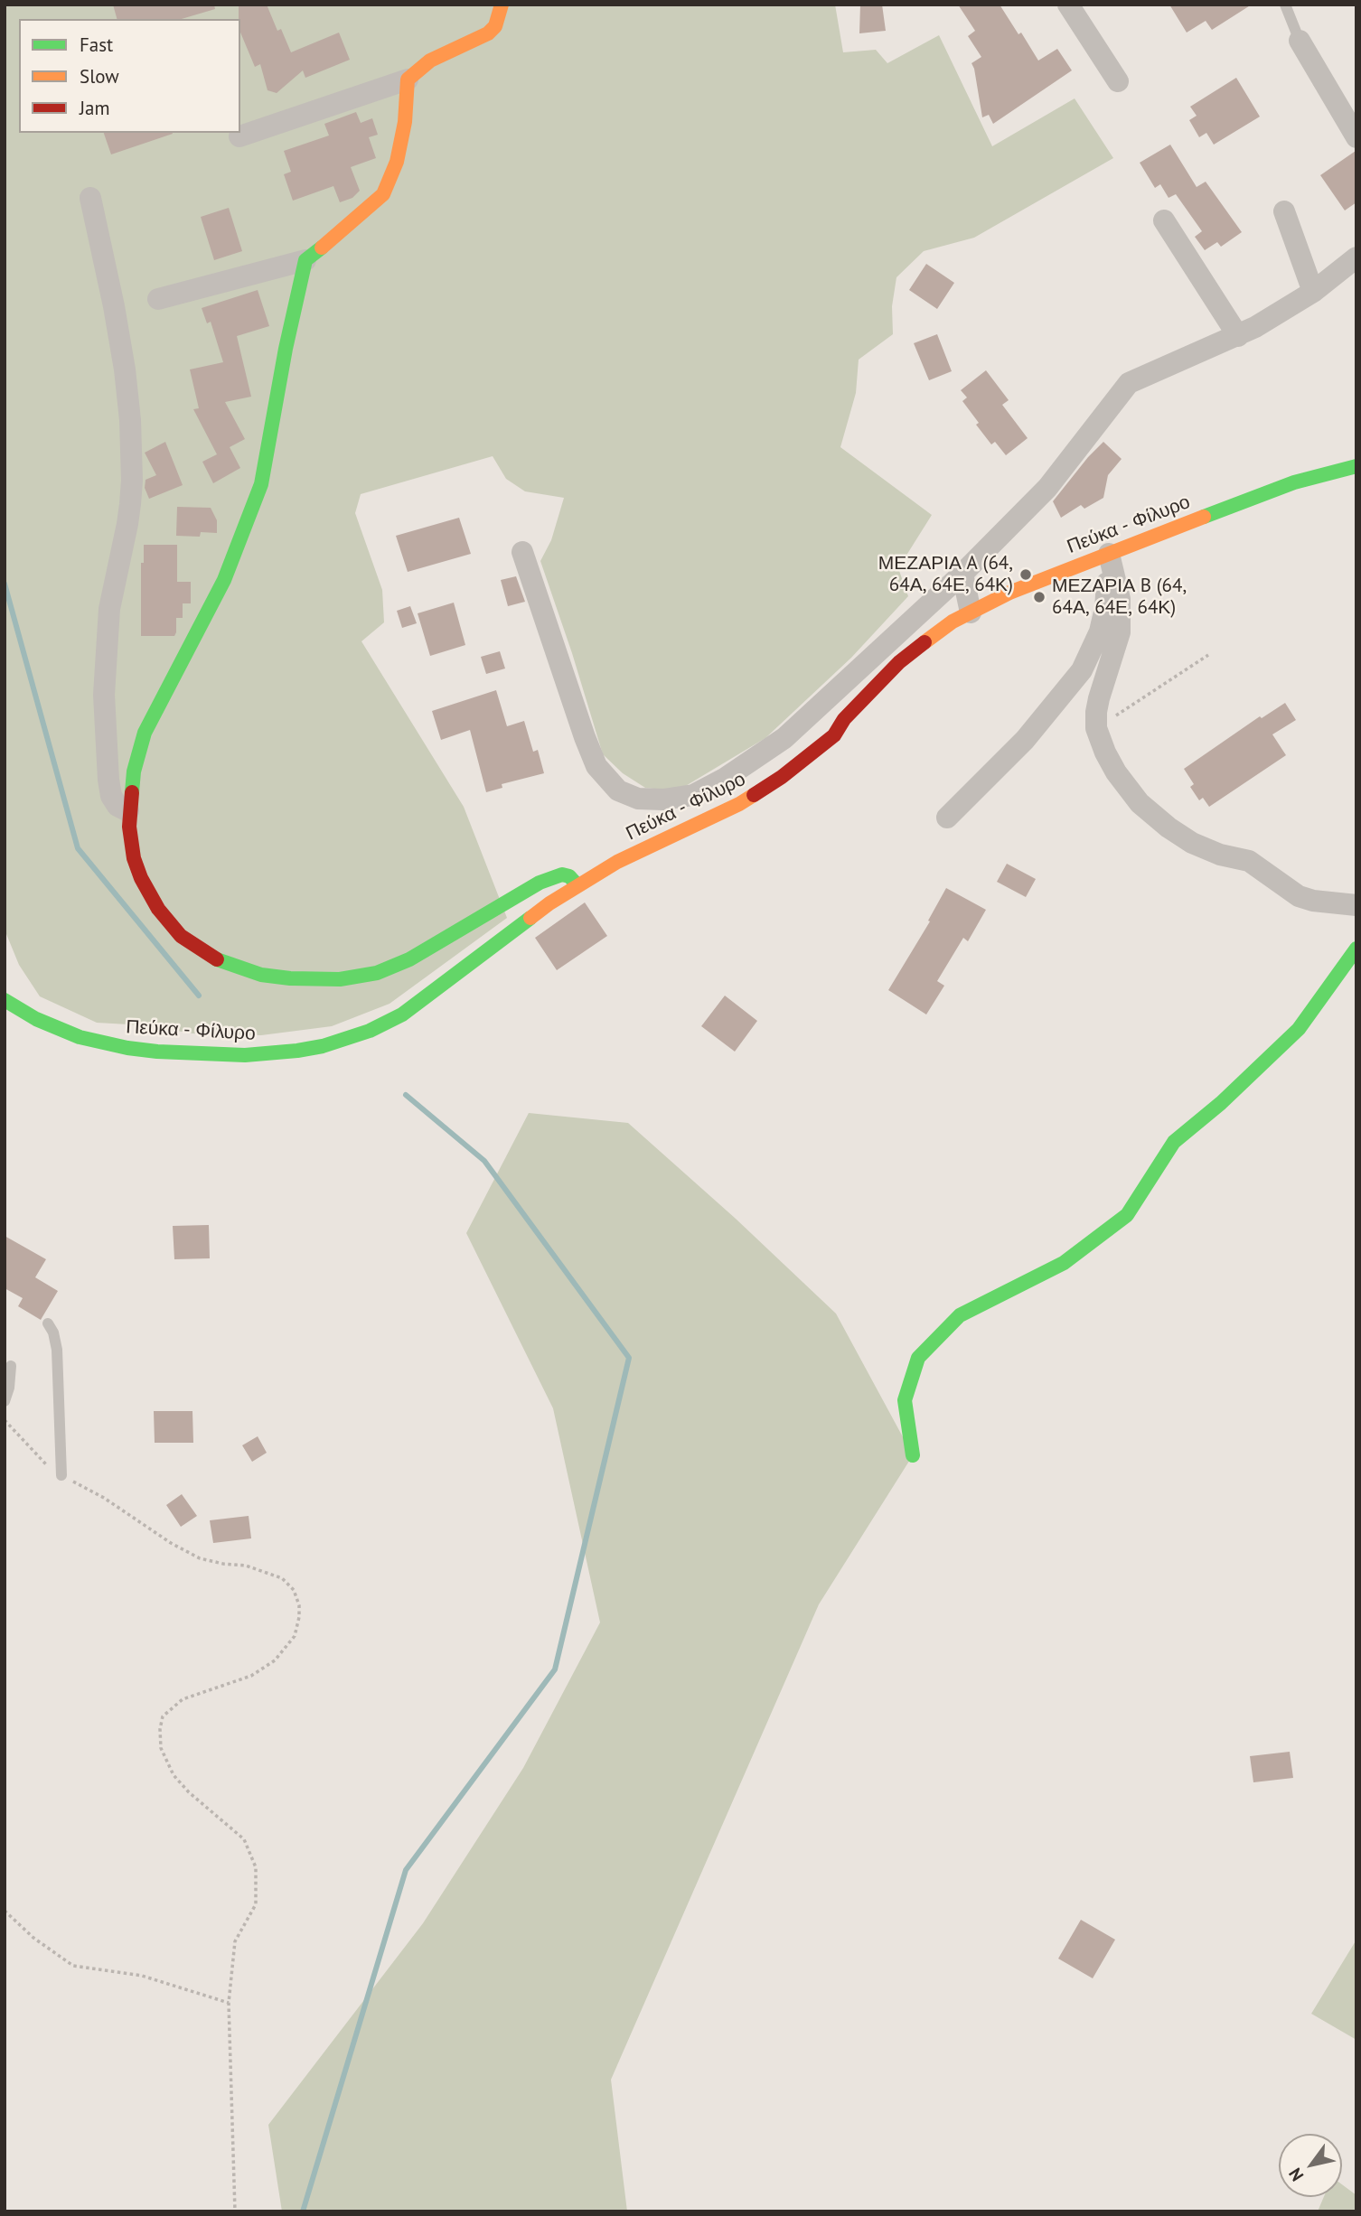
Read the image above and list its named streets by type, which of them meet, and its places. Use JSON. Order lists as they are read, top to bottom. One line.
{"streets":{"street":["Πεύκα - Φίλυρο"]},"places":["ΜΕΖΑΡΙΑ A (64, 64Α, 64Ε, 64Κ)","ΜΕΖΑΡΙΑ B (64, 64Α, 64Ε, 64Κ)"],"legend":["Fast","Slow","Jam"],"north":"bottom left"}
